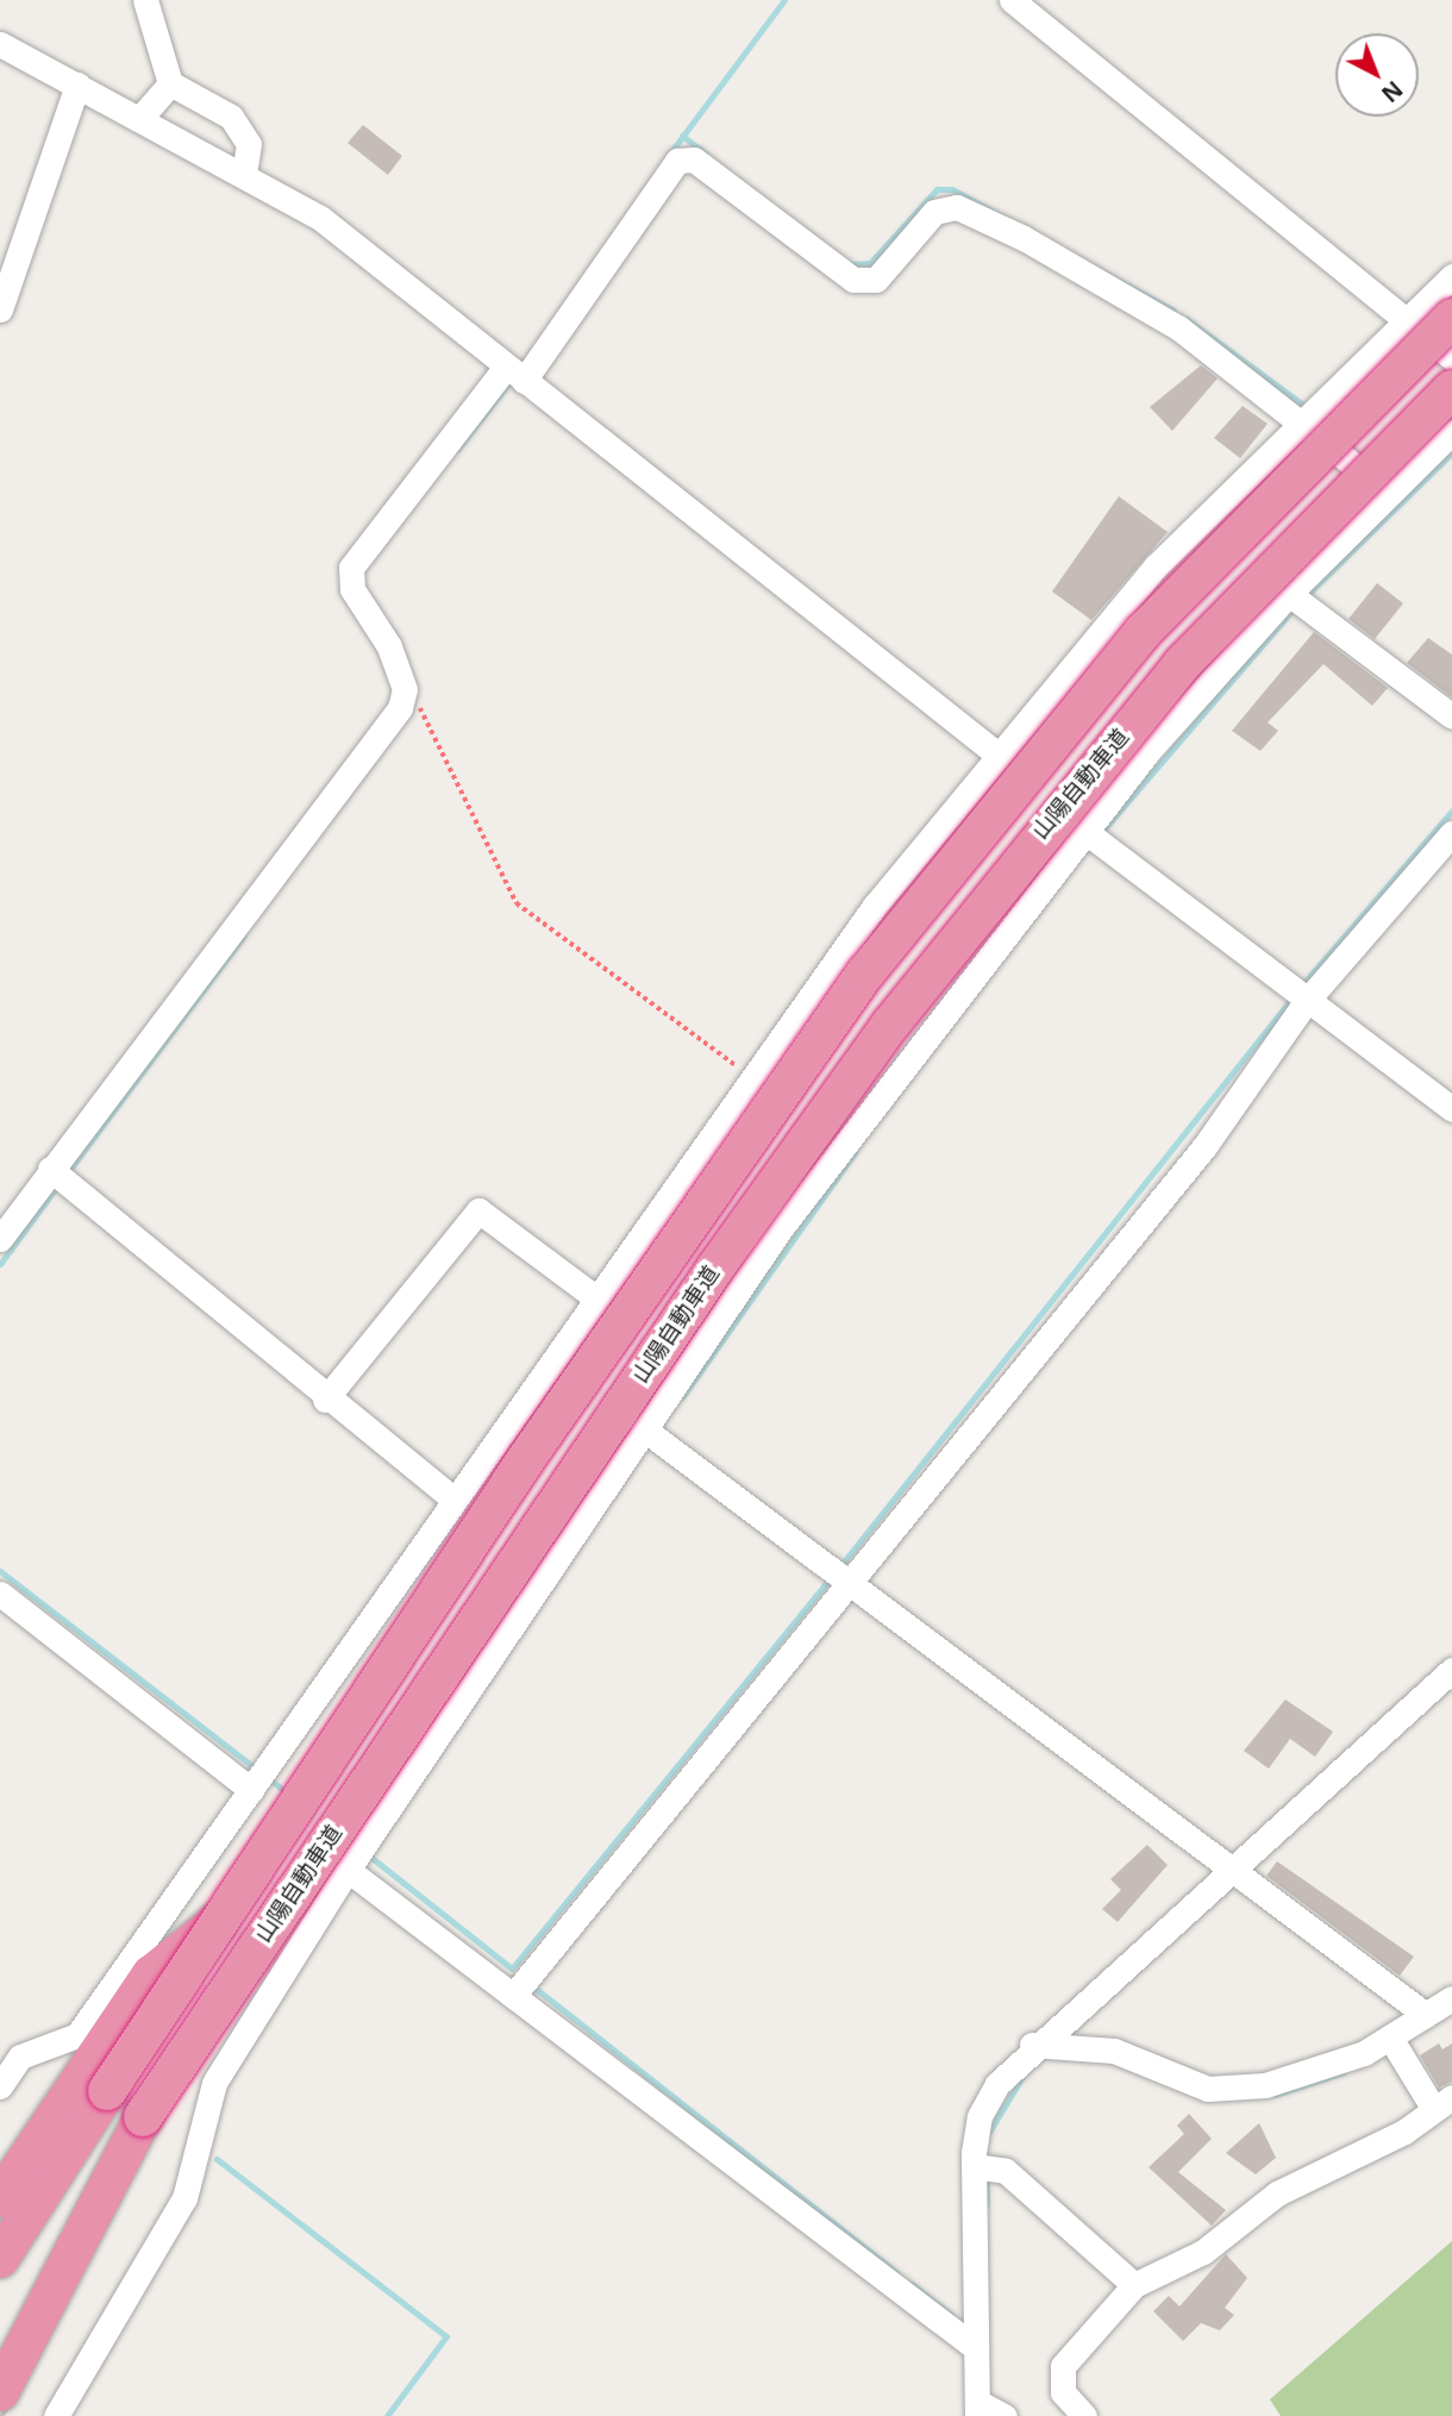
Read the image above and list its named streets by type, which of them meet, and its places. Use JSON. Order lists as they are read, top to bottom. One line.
{"streets":{"highway":["山陽自動車道"]},"north":"bottom right"}
